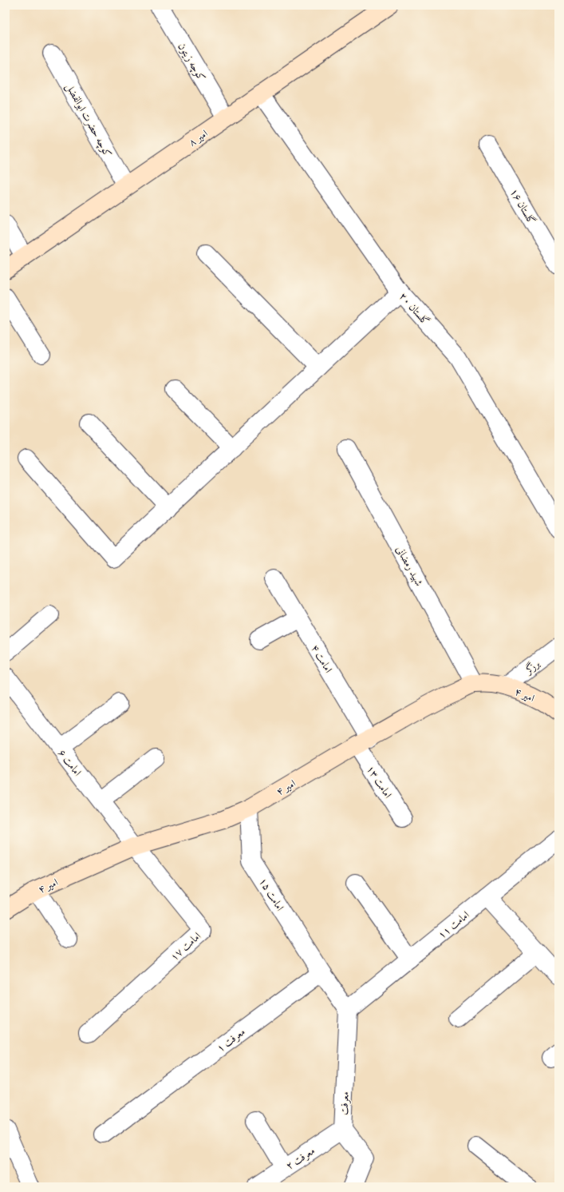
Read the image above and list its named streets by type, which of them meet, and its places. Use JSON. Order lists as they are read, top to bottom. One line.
{"streets":{"street":["کوچه زیتون","کوچه حضرت ابوالفضل","امیر ۸","گلستان ۱۶","گلستان ۲۰","شهید رمضانی","امامت ۴","برزگر","امیر ۴","امامت ۶","امامت ۱۳","امامت ۱۵","امامت ۱۱","امامت ۱۷","معرفت ۱","معرفت","معرفت ۲"]},"crossings":[["کوچه زیتون","امیر ۸"],["کوچه حضرت ابوالفضل","امیر ۸"],["امیر ۸","گلستان ۲۰"],["شهید رمضانی","امیر ۴"],["امامت ۴","امیر ۴"],["امامت ۴","امامت ۱۳"],["برزگر","امیر ۴"],["امیر ۴","امامت ۶"],["امیر ۴","امامت ۱۳"],["امیر ۴","امامت ۱۵"],["امیر ۴","امامت ۱۷"],["امامت ۶","امامت ۱۷"],["امامت ۱۵","معرفت ۱"],["امامت ۱۱","معرفت"],["معرفت","معرفت ۲"]]}
